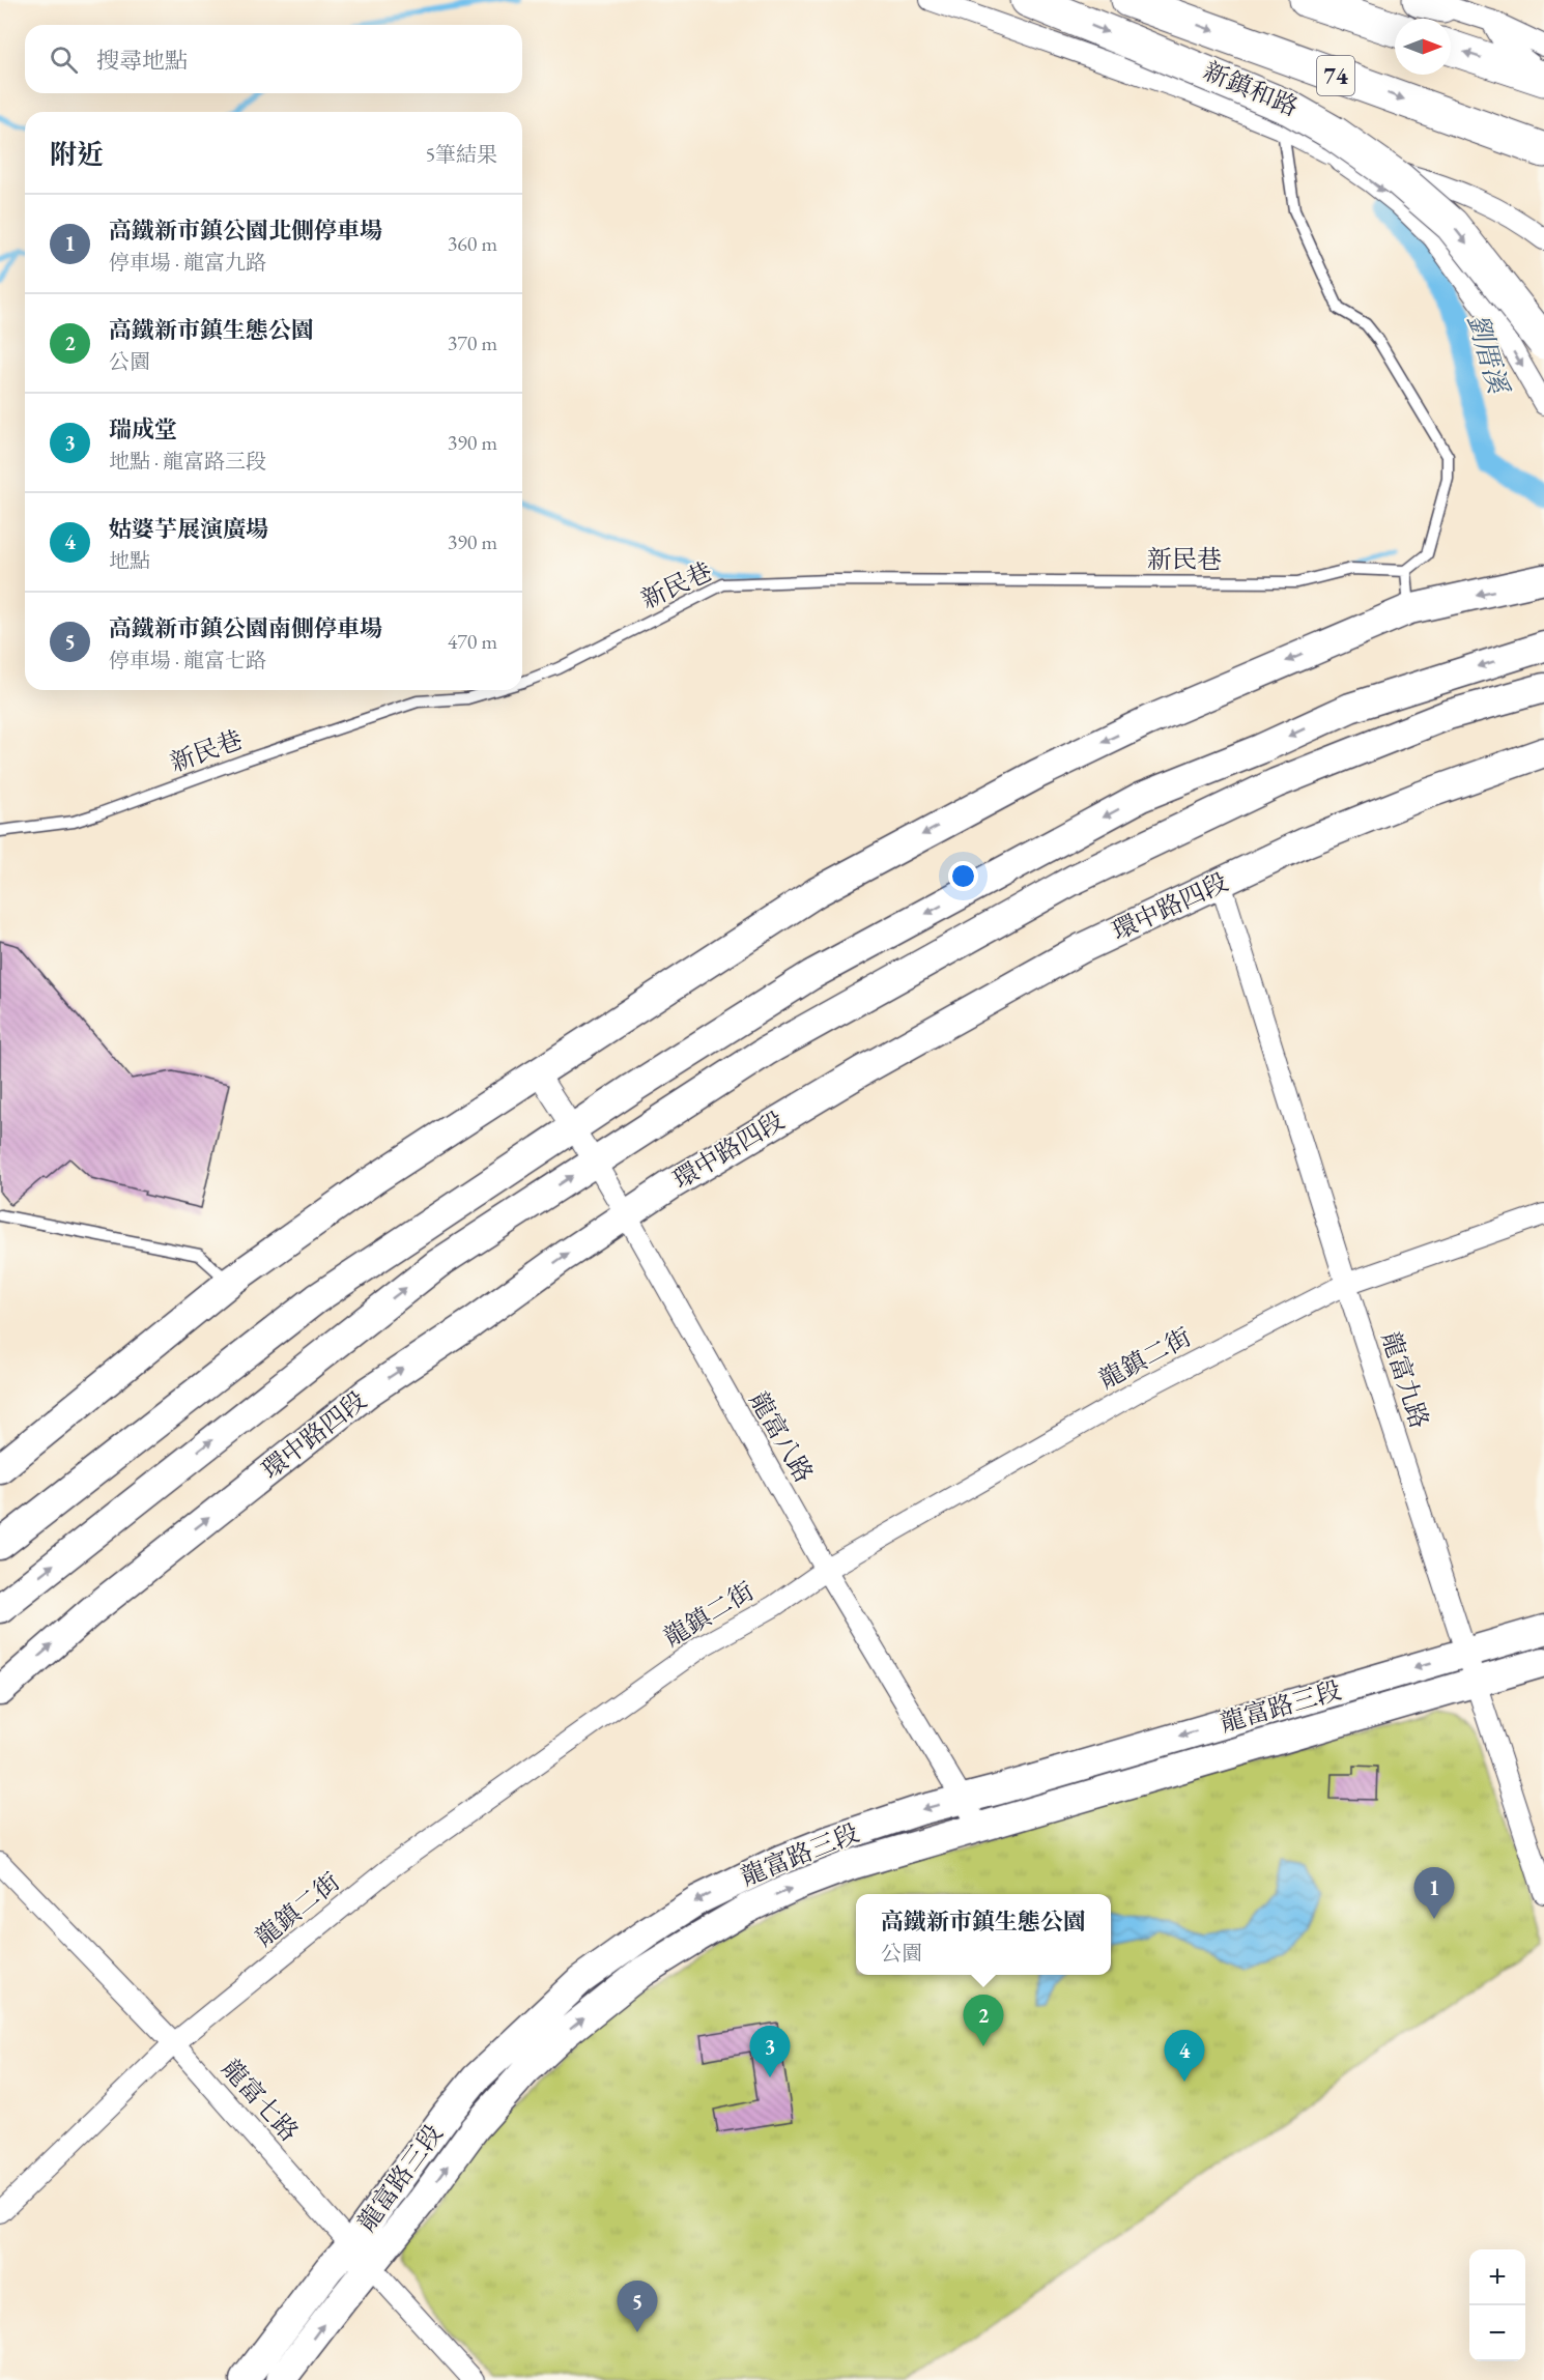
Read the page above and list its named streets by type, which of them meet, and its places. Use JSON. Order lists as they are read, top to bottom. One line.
{"streets":{"highway":["74"],"street":["新鎮和路","環中路四段","龍鎮二街","龍富九路","龍富八路","龍富路三段","龍富七路"],"lane":["新民巷"]},"crossings":[["環中路四段","龍富九路"],["環中路四段","龍富八路"],["龍鎮二街","龍富九路"],["龍鎮二街","龍富八路"],["龍鎮二街","龍富七路"],["龍富九路","龍富路三段"],["龍富八路","龍富路三段"],["龍富路三段","龍富七路"]],"water":["劉厝溪"],"north":"right","page":{"search":"搜尋地點","heading":["附近","5筆結果"],"list":[{"mark":"1","name":"高鐵新市鎮公園北側停車場","note":"停車場 · 龍富九路","value":"360 m"},{"mark":"2","name":"高鐵新市鎮生態公園","note":"公園","value":"370 m"},{"mark":"3","name":"瑞成堂","note":"地點 · 龍富路三段","value":"390 m"},{"mark":"4","name":"姑婆芋展演廣場","note":"地點","value":"390 m"},{"mark":"5","name":"高鐵新市鎮公園南側停車場","note":"停車場 · 龍富七路","value":"470 m"}],"pins":["1","2","3","4","5"],"popup":["高鐵新市鎮生態公園","公園"],"map_buttons":["+","−"]}}
